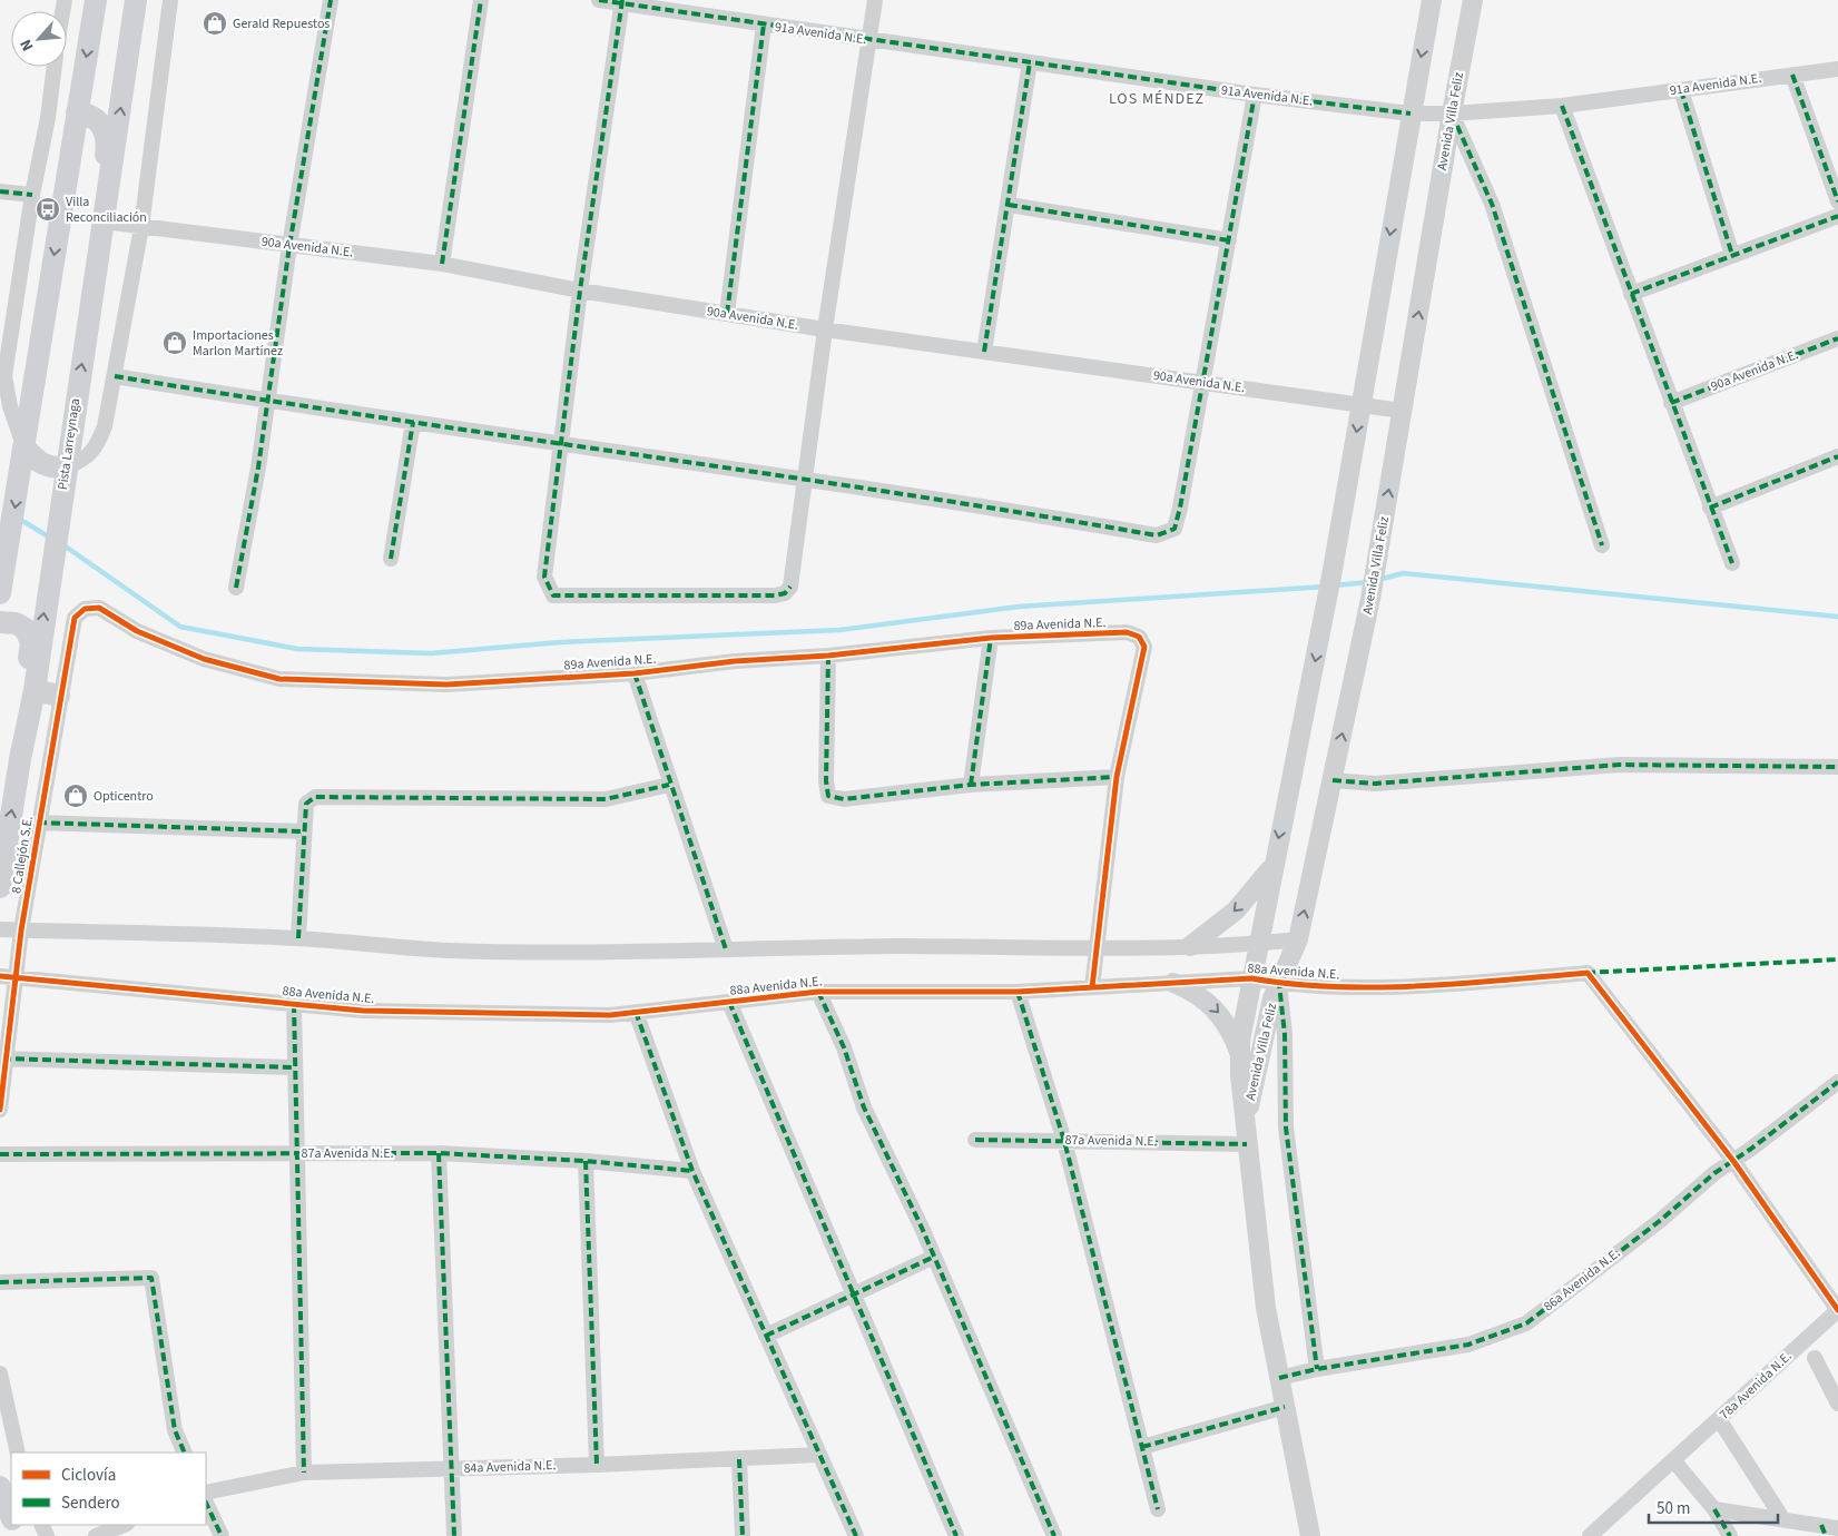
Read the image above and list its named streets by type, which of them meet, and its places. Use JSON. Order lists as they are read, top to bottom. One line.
{"streets":{"main road":["Pista Larreynaga"],"street":["91a Avenida N.E.","Avenida Villa Feliz","90a Avenida N.E.","89a Avenida N.E.","8 Callejón S.E.","88a Avenida N.E.","87a Avenida N.E.","86a Avenida N.E.","78a Avenida N.E.","84a Avenida N.E."]},"crossings":[["91a Avenida N.E.","Avenida Villa Feliz"],["Avenida Villa Feliz","90a Avenida N.E."],["Avenida Villa Feliz","88a Avenida N.E."],["Avenida Villa Feliz","87a Avenida N.E."],["Avenida Villa Feliz","86a Avenida N.E."],["90a Avenida N.E.","Pista Larreynaga"],["89a Avenida N.E.","8 Callejón S.E."],["8 Callejón S.E.","88a Avenida N.E."],["88a Avenida N.E.","86a Avenida N.E."]],"districts":["LOS MÉNDEZ"],"places":{"shop":["Gerald Repuestos","Importaciones Marlon Martínez","Opticentro"],"bus stop":["Villa Reconciliación"]},"legend":["Ciclovía","Sendero"],"scale_bar":"50 m","north":"bottom left"}
